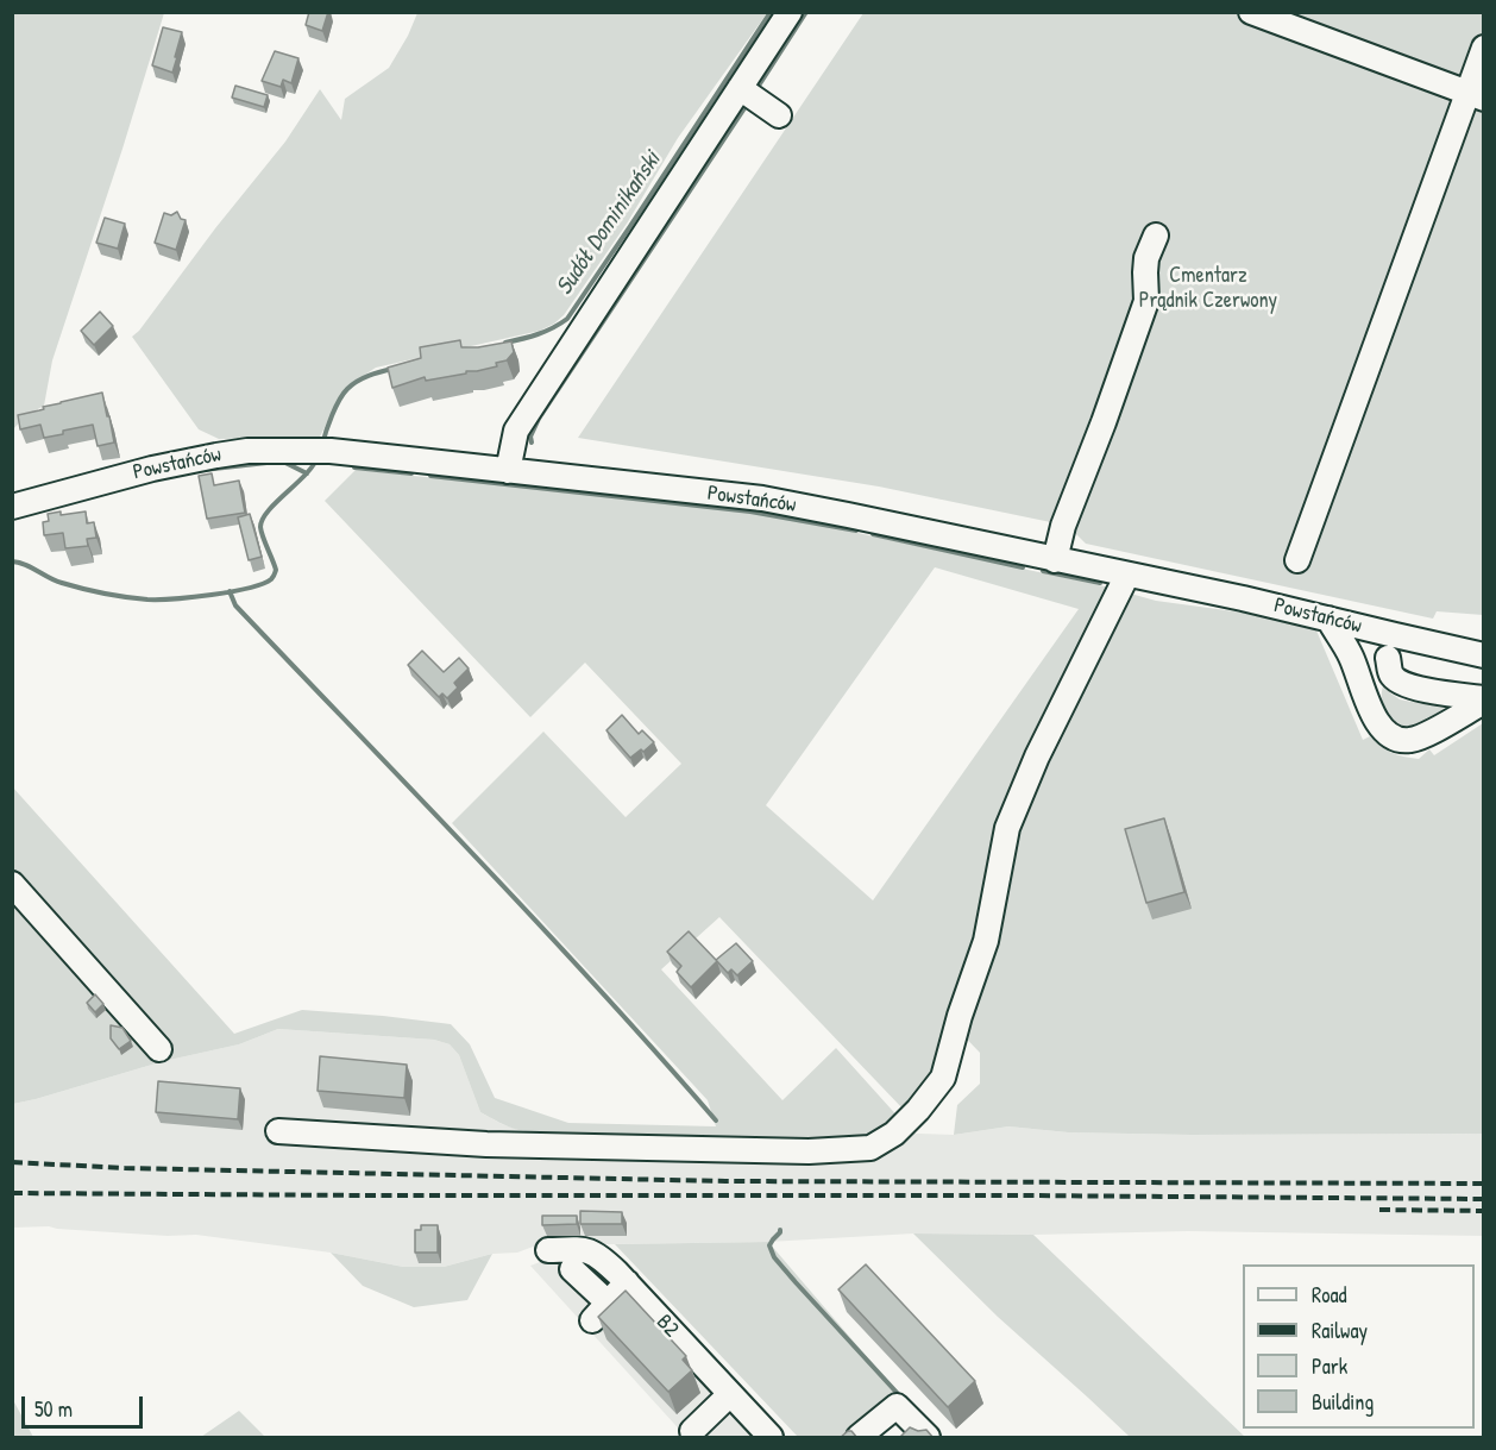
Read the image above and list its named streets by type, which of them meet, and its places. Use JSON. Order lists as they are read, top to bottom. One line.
{"streets":{"street":["Powstańców","B2"]},"water":["Sudół Dominikański"],"parks":["Cmentarz Prądnik Czerwony"],"legend":["Road","Railway","Park","Building"],"scale_bar":"50 m"}
